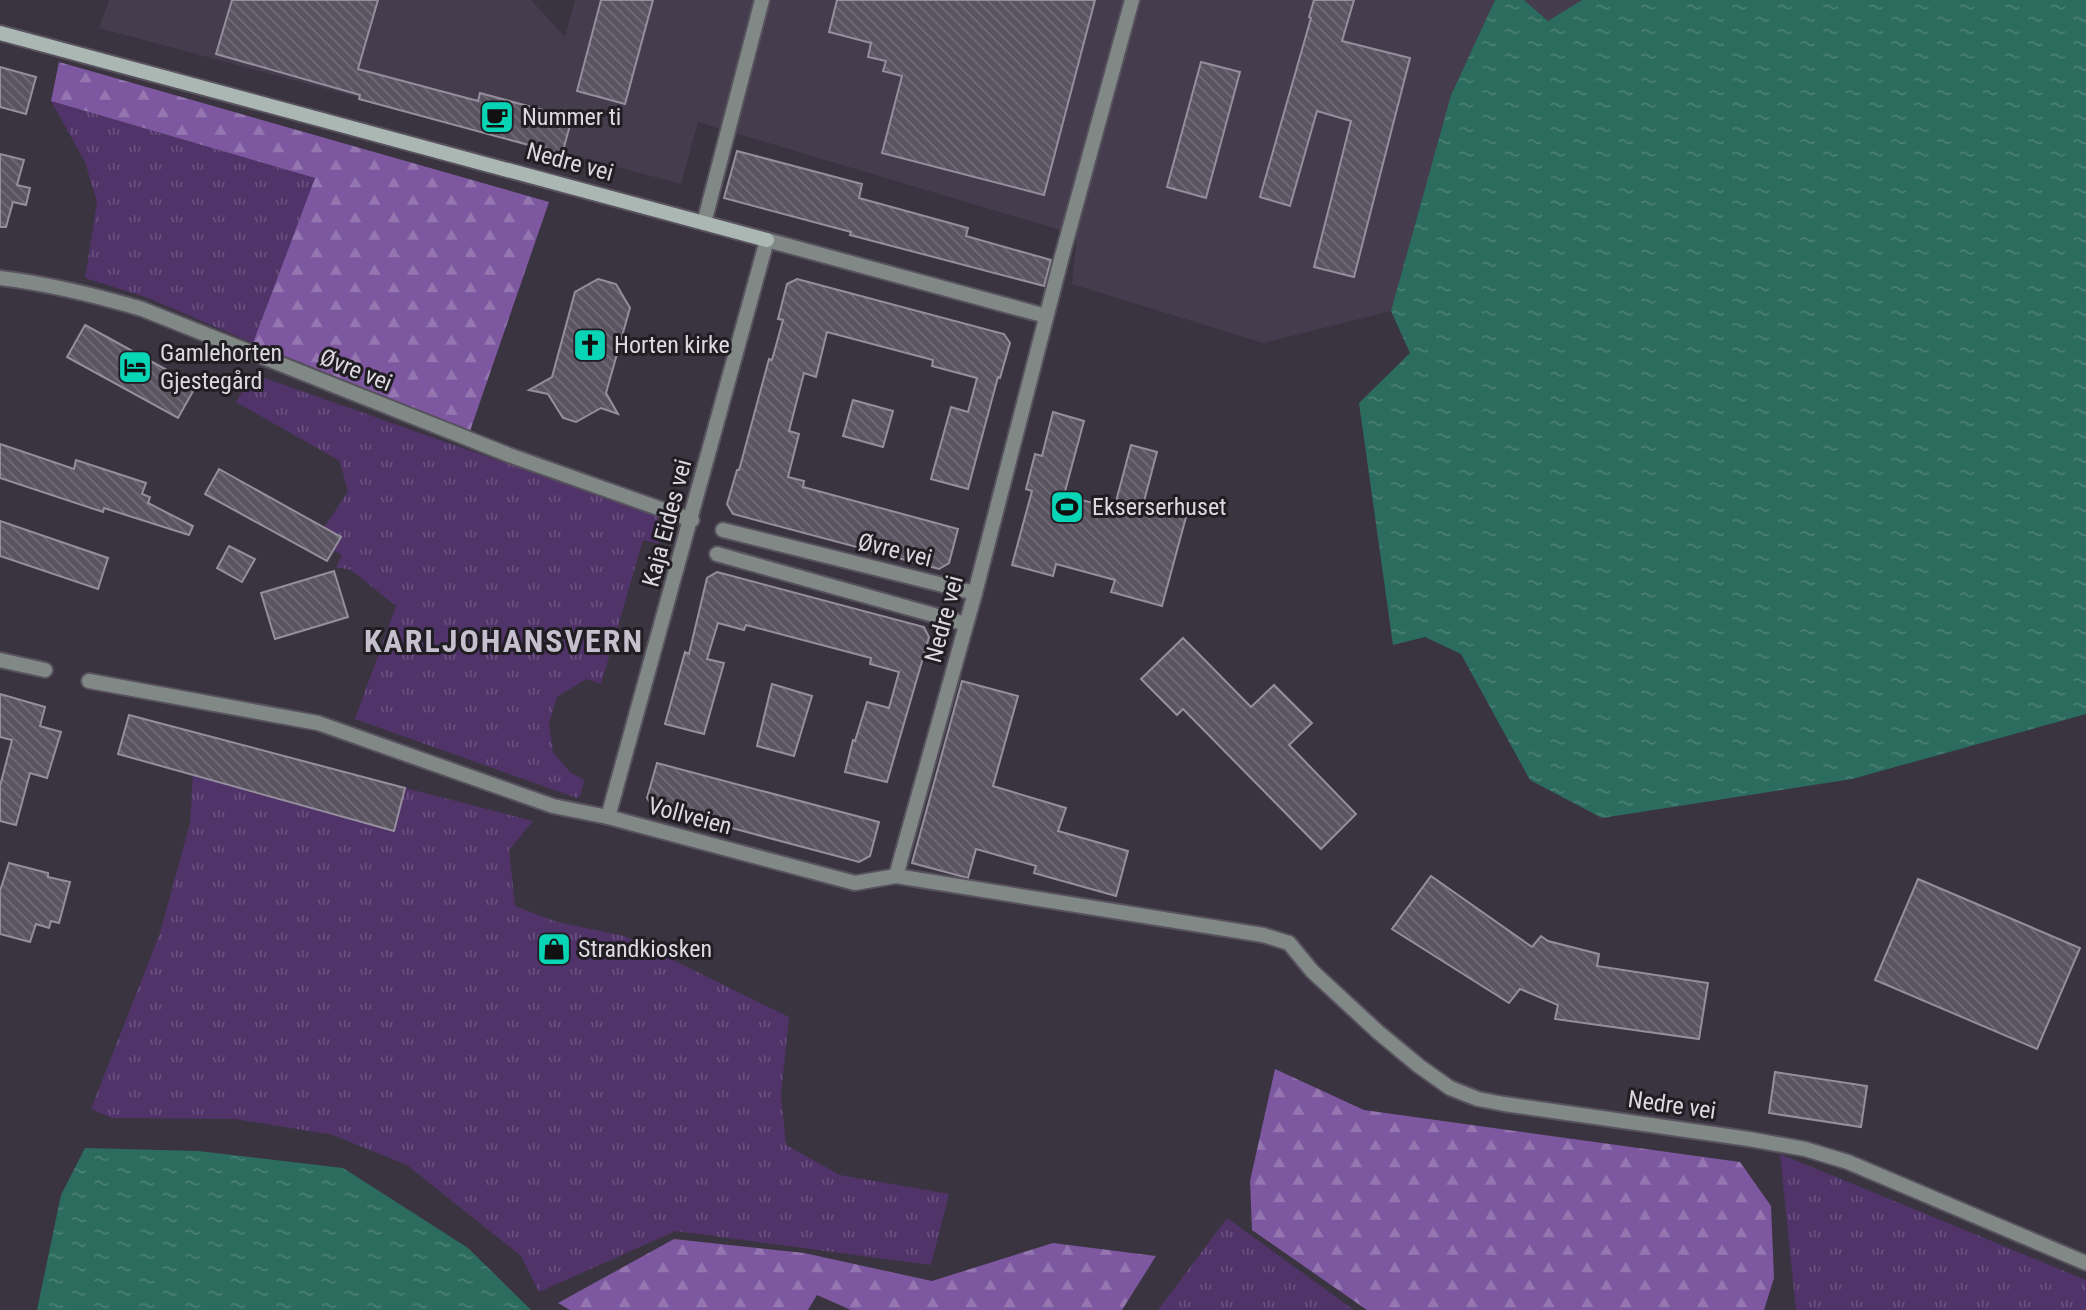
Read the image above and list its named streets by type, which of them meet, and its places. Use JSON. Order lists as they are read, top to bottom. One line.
{"streets":{"main road":["Nedre vei"],"street":["Øvre vei","Kaja Eides vei","Vollveien"]},"crossings":[["Nedre vei","Øvre vei"],["Nedre vei","Kaja Eides vei"],["Nedre vei","Vollveien"],["Øvre vei","Kaja Eides vei"],["Kaja Eides vei","Vollveien"]],"districts":["KARLJOHANSVERN"],"places":{"cafe":["Nummer ti"],"church":["Horten kirke"],"hotel":["Gamlehorten Gjestegård"],"sports":["Ekserserhuset"],"shop":["Strandkiosken"]}}
